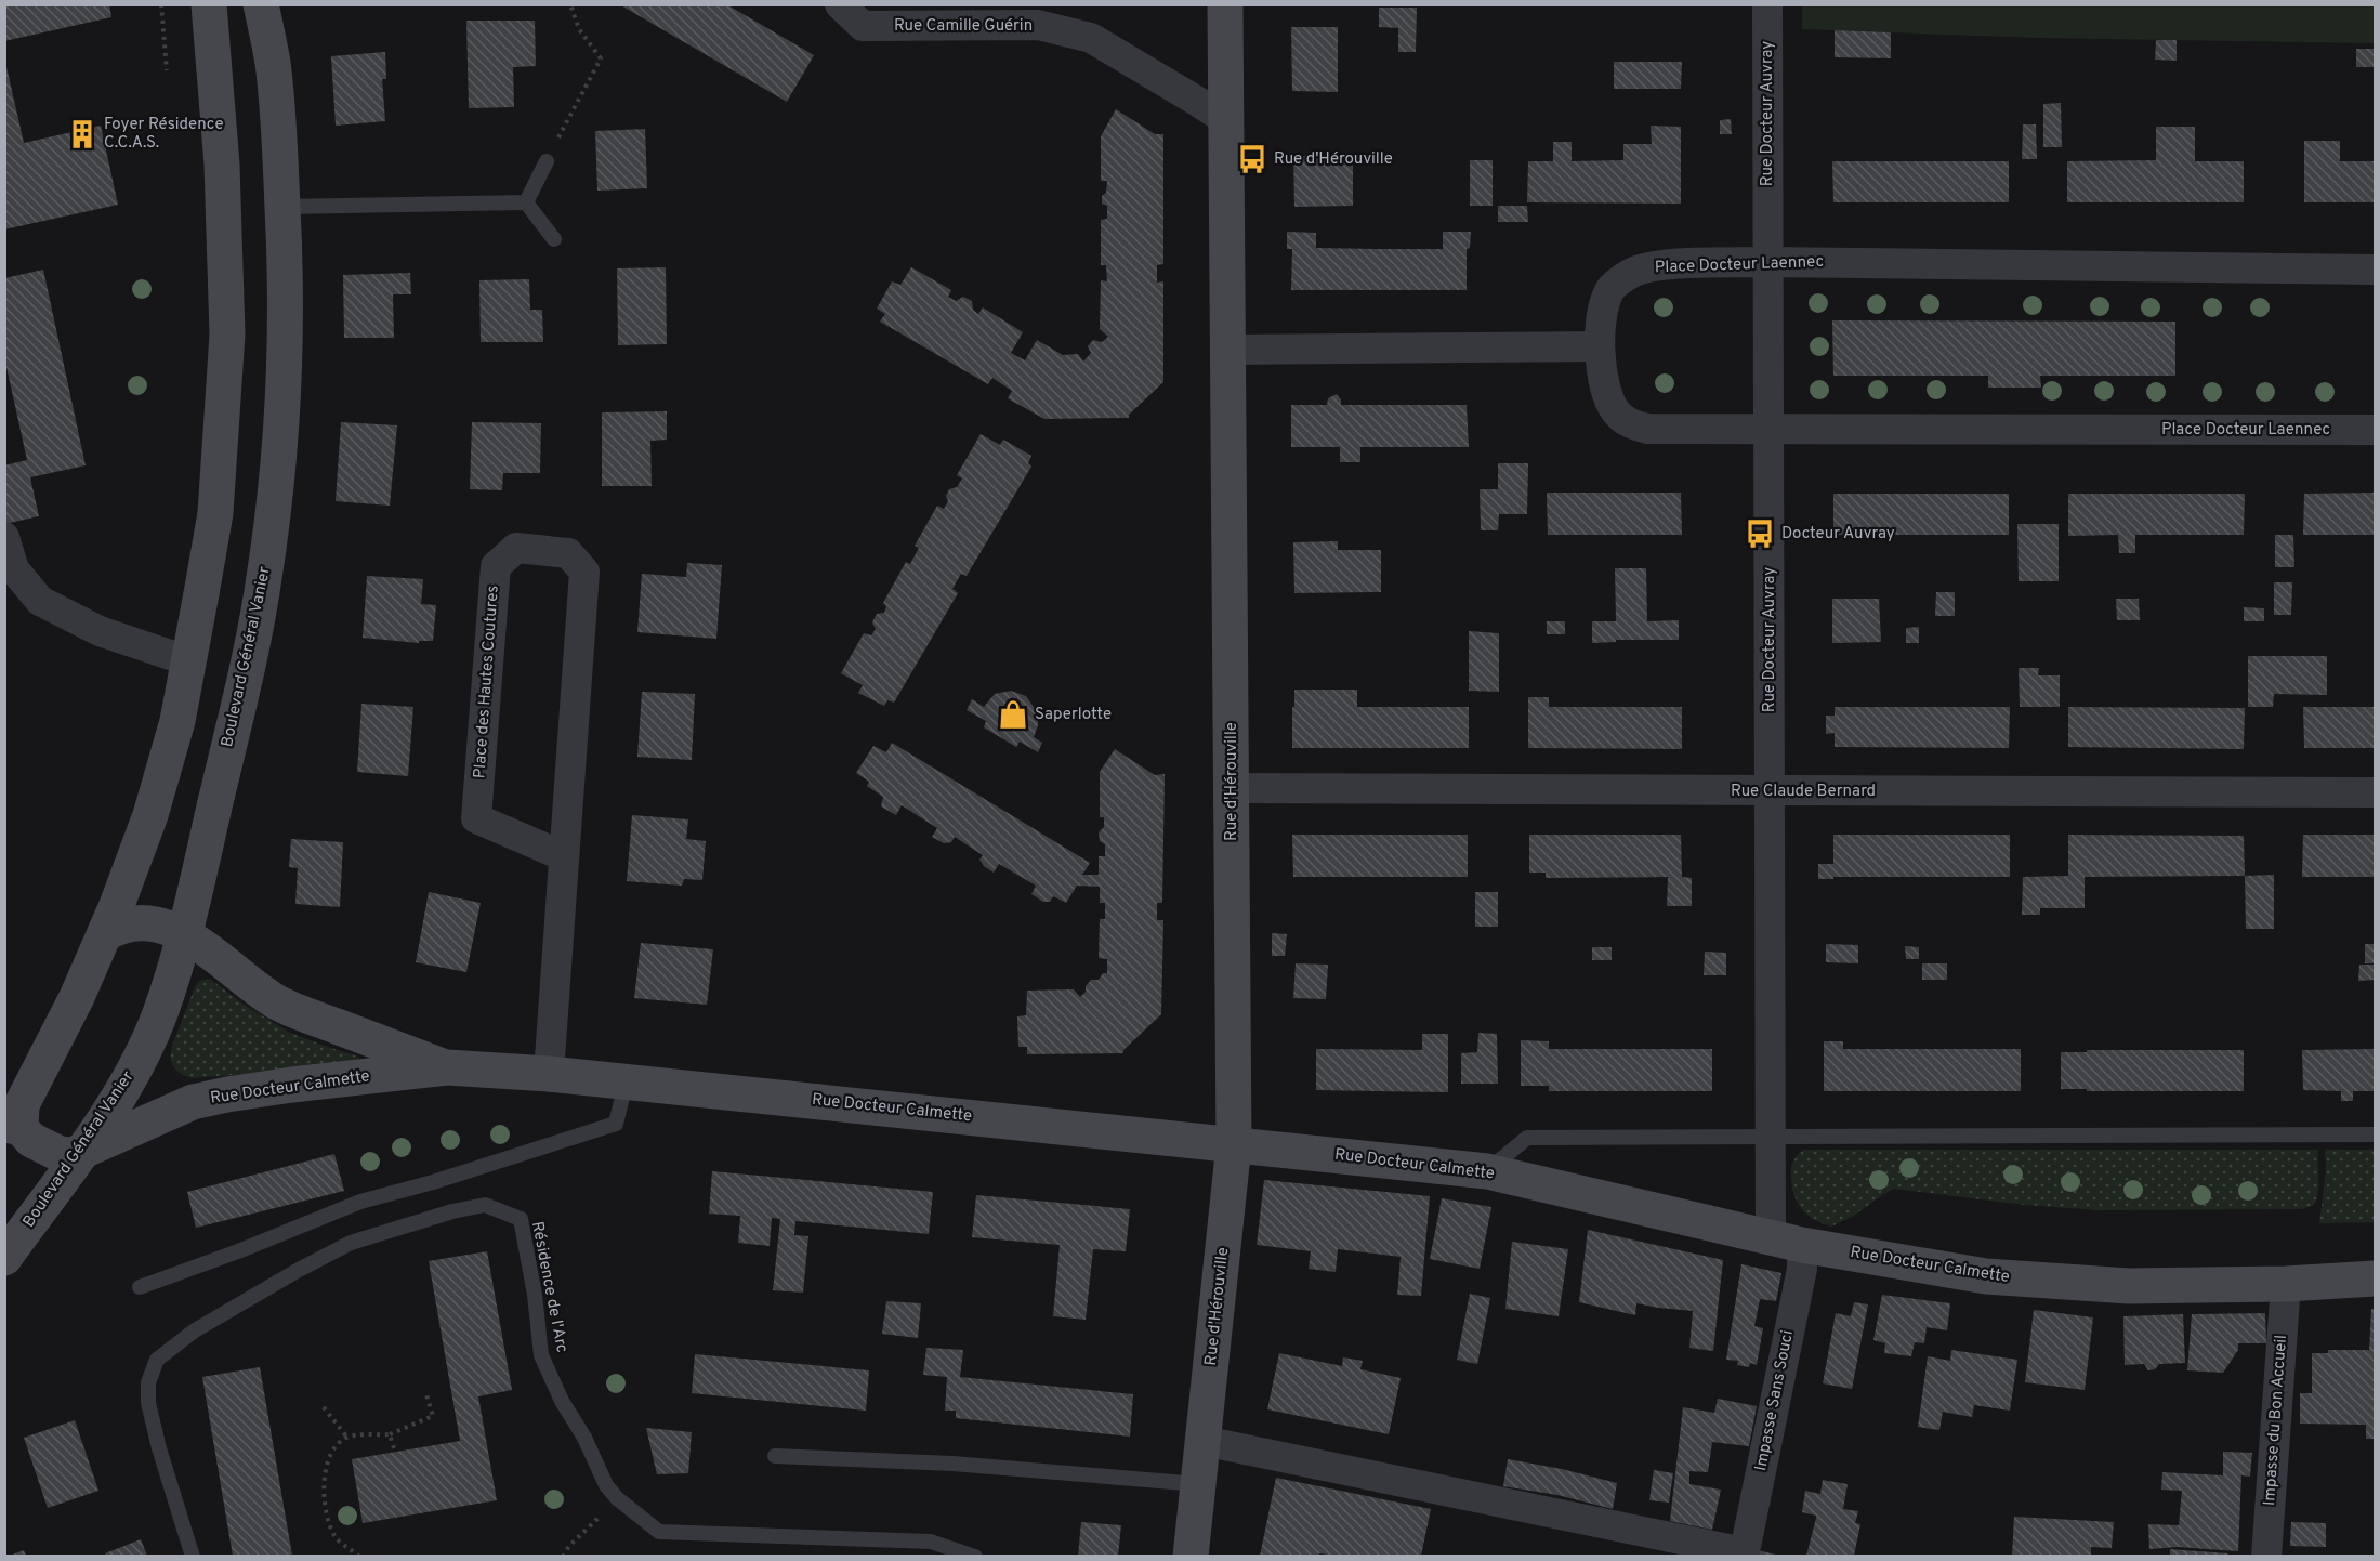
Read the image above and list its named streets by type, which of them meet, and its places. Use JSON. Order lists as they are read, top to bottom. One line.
{"streets":{"street":["Rue Camille Guérin","Rue Docteur Auvray","Place Docteur Laennec","Boulevard Général Vanier","Place des Hautes Coutures","Rue d'Hérouville","Rue Claude Bernard","Rue Docteur Calmette","Impasse Sans Souci","Impasse du Bon Accueil"],"lane":["Résidence de l'Arc"]},"crossings":[["Rue Camille Guérin","Rue d'Hérouville"],["Rue Docteur Auvray","Place Docteur Laennec"],["Rue Docteur Auvray","Rue Claude Bernard"],["Rue Docteur Auvray","Rue Docteur Calmette"],["Rue Docteur Auvray","Impasse Sans Souci"],["Boulevard Général Vanier","Rue Docteur Calmette"],["Place des Hautes Coutures","Rue Docteur Calmette"],["Rue d'Hérouville","Rue Claude Bernard"],["Rue d'Hérouville","Rue Docteur Calmette"],["Rue Docteur Calmette","Impasse Sans Souci"],["Rue Docteur Calmette","Impasse du Bon Accueil"]],"places":{"building":["Foyer Résidence C.C.A.S."],"bus stop":["Rue d'Hérouville","Docteur Auvray"],"shop":["Saperlotte"]}}
